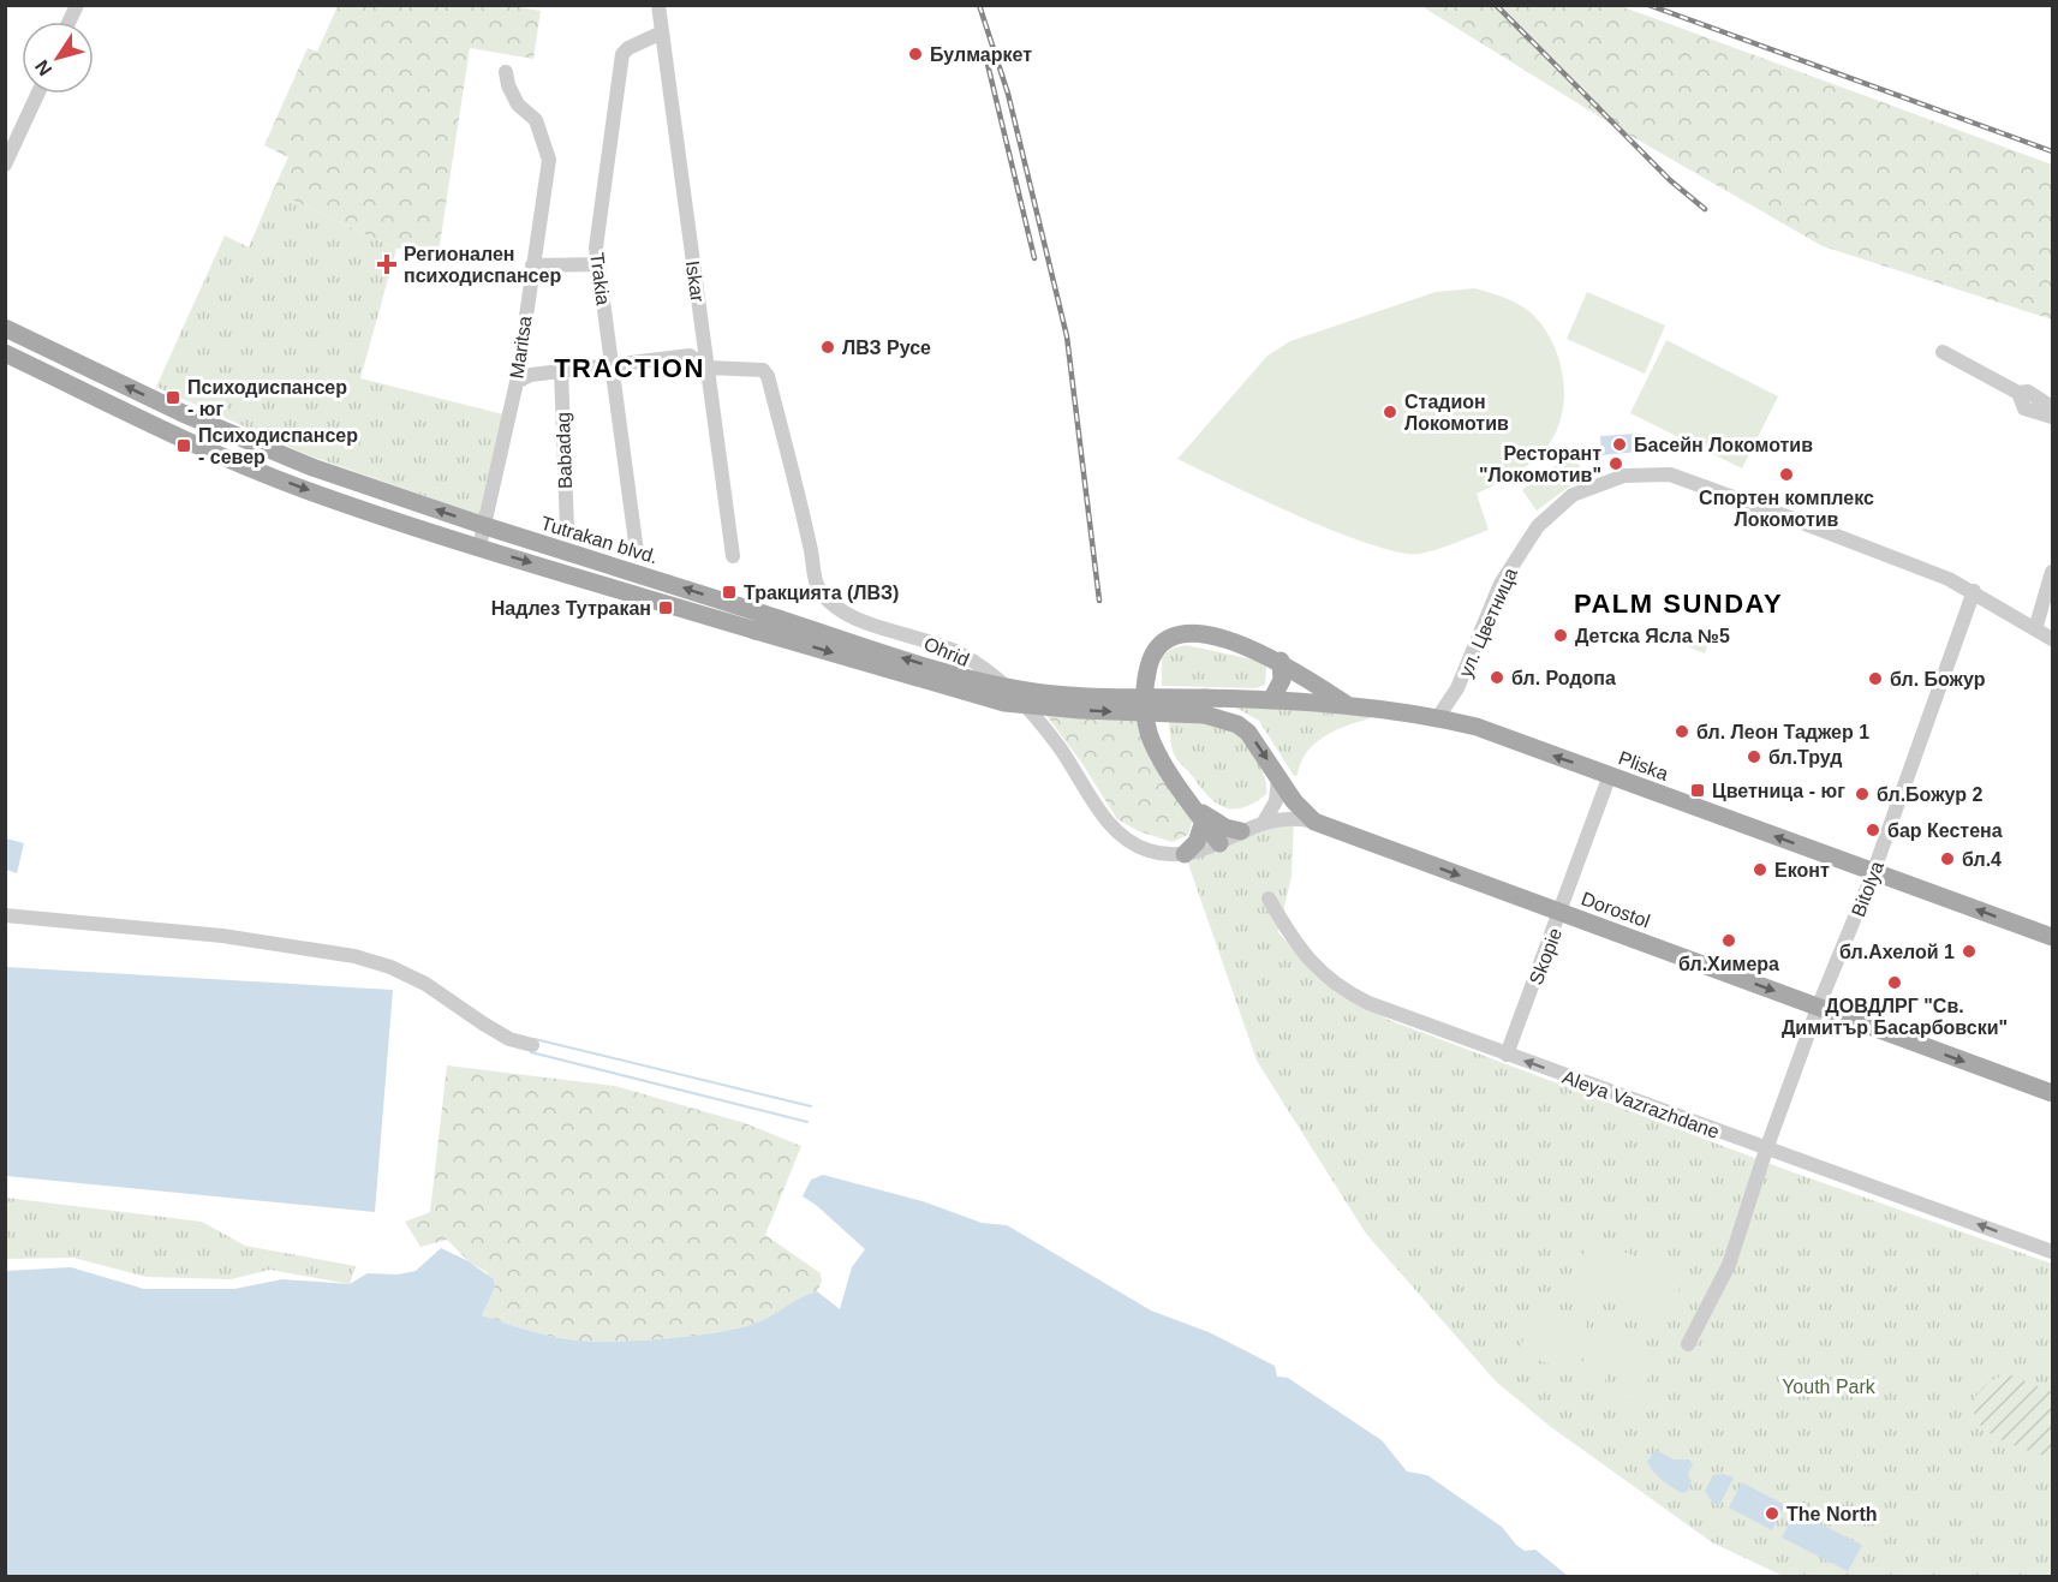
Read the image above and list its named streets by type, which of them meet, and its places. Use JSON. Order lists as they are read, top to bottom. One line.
{"streets":{"main road":["Tutrakan blvd.","Pliska","Dorostol"],"street":["Trakia","Iskar","Maritsa","Babadag","ул. Цветница","Ohrid","Bitolya","Skopie","Aleya Vazrazhdane"]},"crossings":[["Trakia","Iskar"],["Iskar","Ohrid"],["Maritsa","Tutrakan blvd."],["Tutrakan blvd.","Pliska"],["Tutrakan blvd.","Dorostol"],["ул. Цветница","Pliska"],["ул. Цветница","Bitolya"],["Ohrid","Dorostol"],["Pliska","Bitolya"],["Pliska","Dorostol"],["Pliska","Skopie"],["Bitolya","Dorostol"],["Bitolya","Aleya Vazrazhdane"],["Dorostol","Skopie"],["Skopie","Aleya Vazrazhdane"]],"one_way":["Pliska","Dorostol","Aleya Vazrazhdane"],"districts":["TRACTION","PALM SUNDAY"],"parks":["Youth Park"],"places":{"other":["Булмаркет","ЛВЗ Русе","Стадион Локомотив","Басейн Локомотив","Ресторант \"Локомотив\"","Спортен комплекс Локомотив","Детска Ясла №5","бл. Родопа","бл. Божур","бл. Леон Таджер 1","бл.Труд","бл.Божур 2","бар Кестена","бл.4","Еконт","бл.Химера","бл.Ахелой 1","ДОВДЛРГ \"Св. Димитър Басарбовски\"","The North"],"health":["Регионален психодиспансер"],"transit":["Психодиспансер - юг","Психодиспансер - север","Тракцията (ЛВЗ)","Надлез Тутракан","Цветница - юг"]},"north":"bottom left"}
